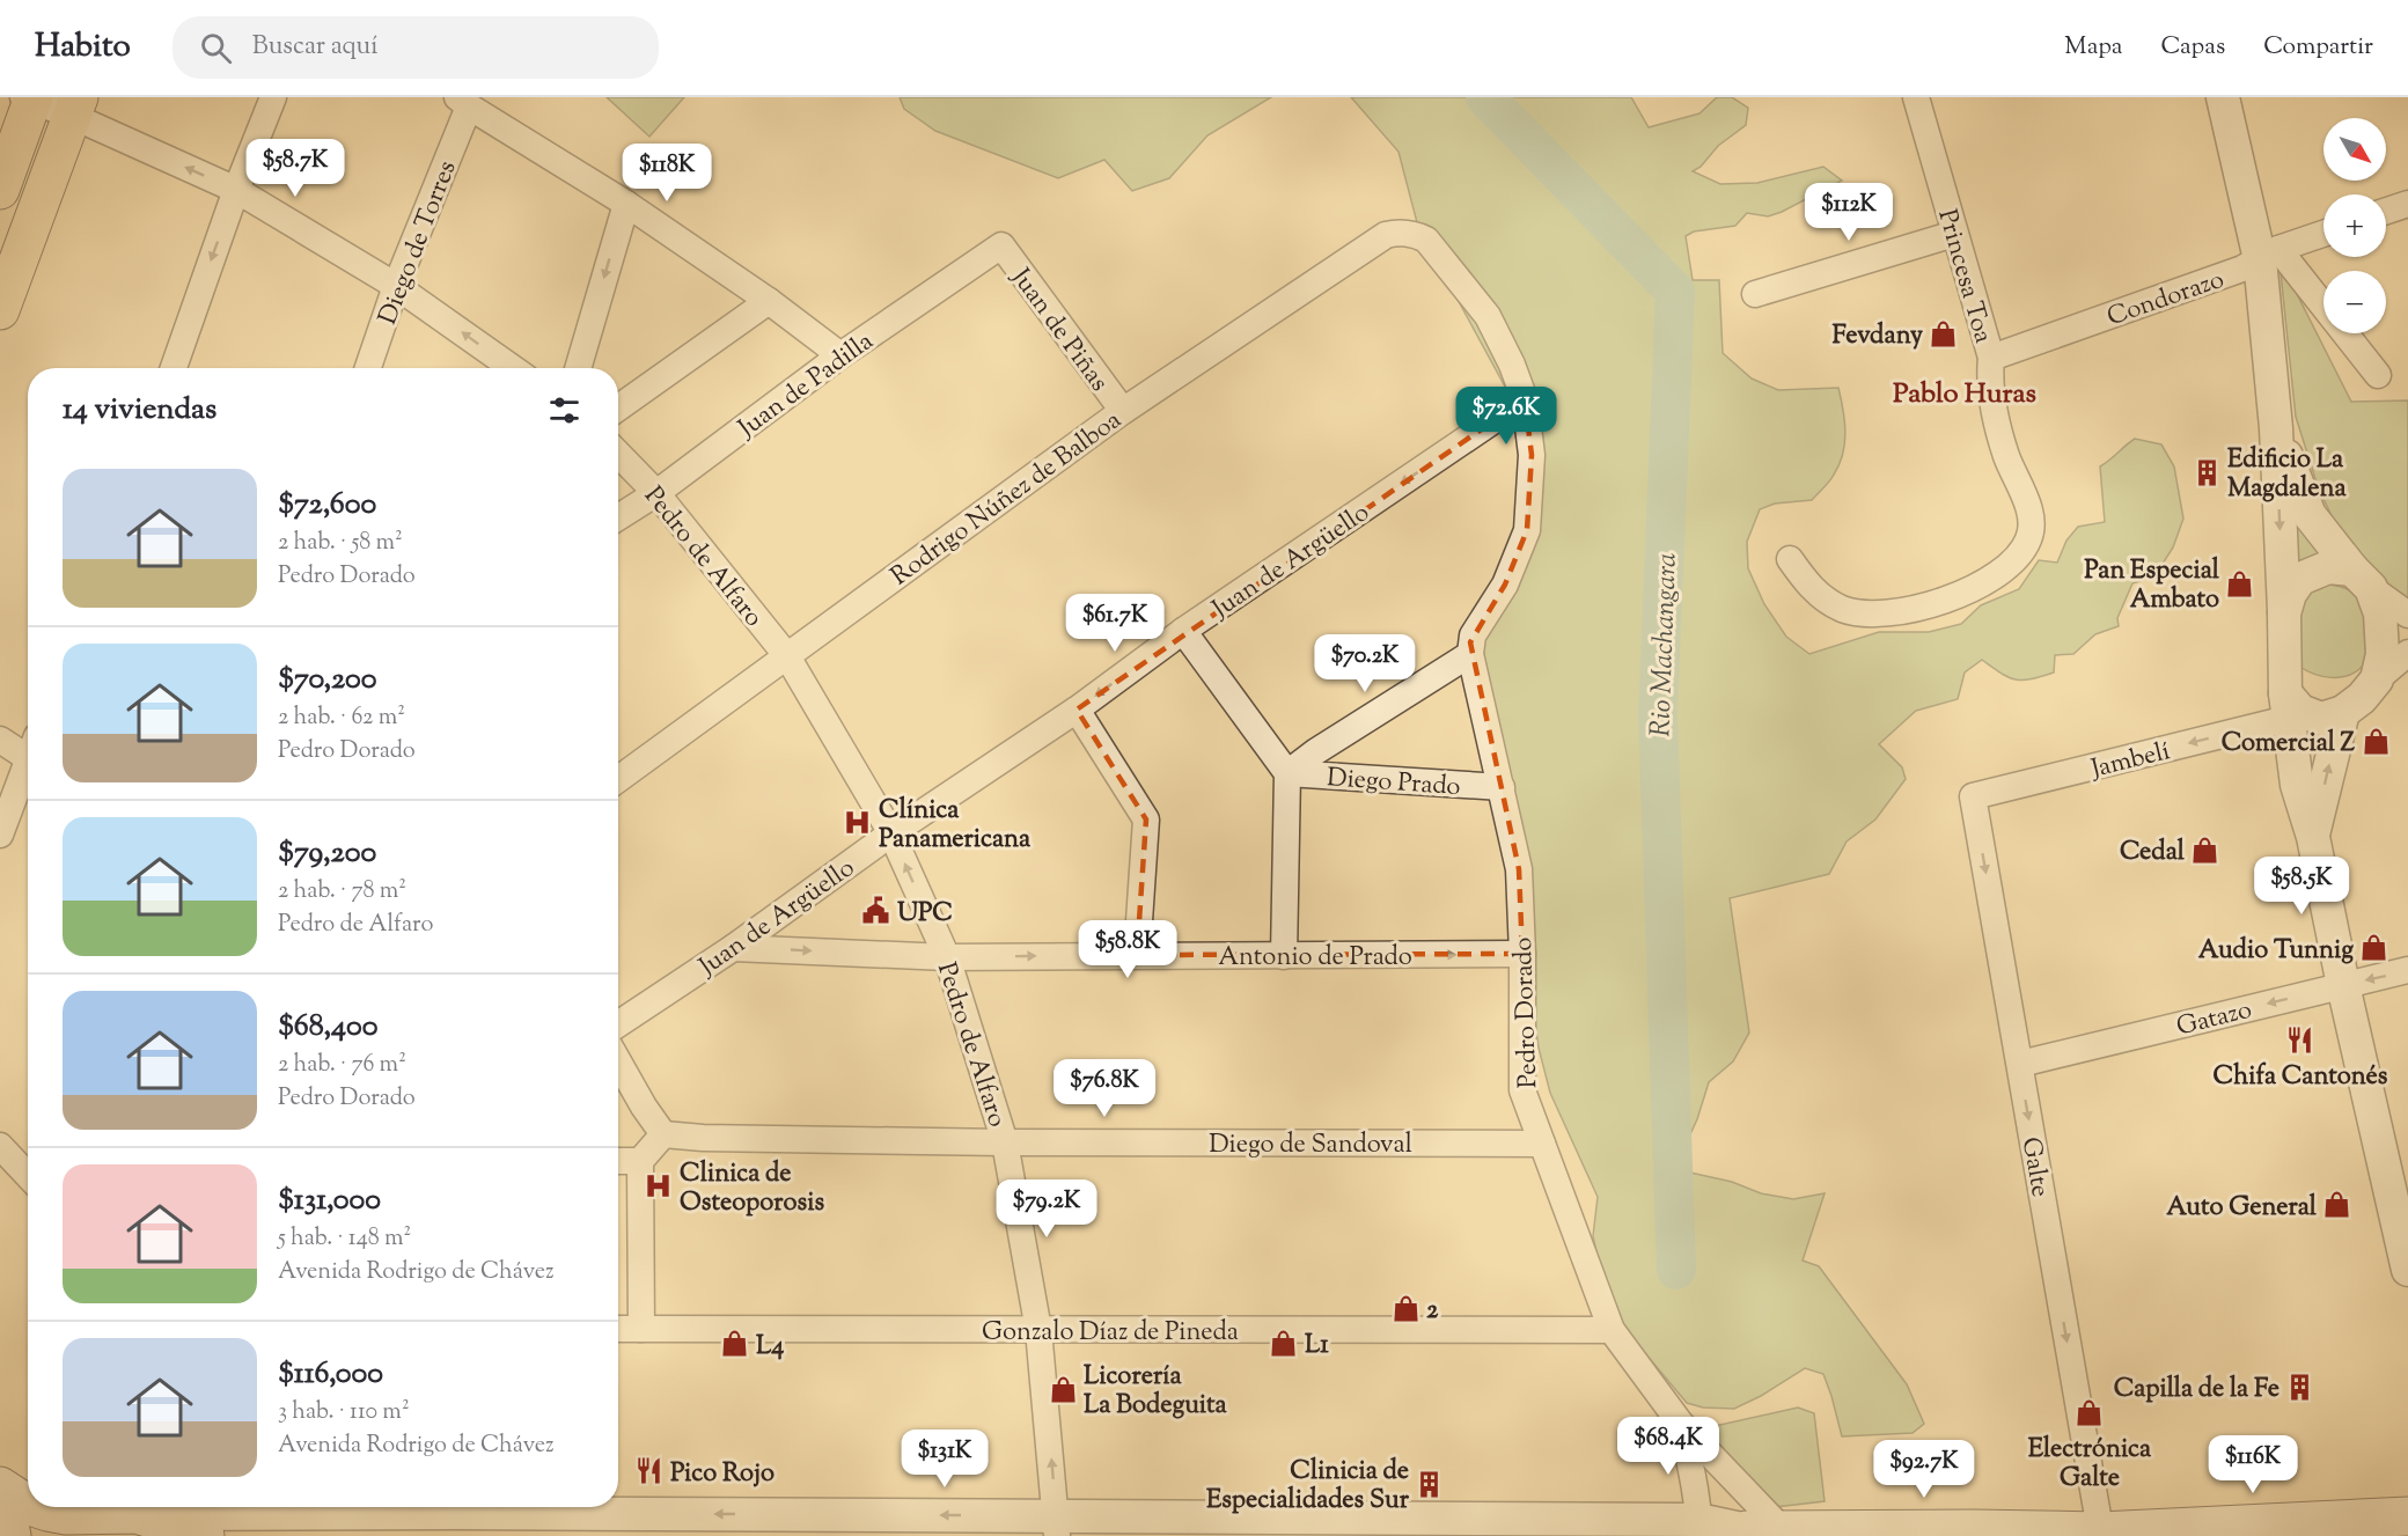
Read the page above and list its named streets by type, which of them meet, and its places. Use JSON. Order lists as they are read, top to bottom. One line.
{"streets":{"street":["Diego de Torres","Princesa Toa","Condorazo","Juan de Piñas","Juan de Padilla","Rodrigo Núñez de Balboa","Pedro de Alfaro","Juan de Argüello","Jambelí","Diego Prado","Antonio de Prado","Pedro Dorado","Gatazo","Diego de Sandoval","Galte","Gonzalo Díaz de Pineda"]},"crossings":[["Princesa Toa","Condorazo"],["Juan de Piñas","Juan de Padilla"],["Juan de Piñas","Rodrigo Núñez de Balboa"],["Juan de Padilla","Pedro de Alfaro"],["Rodrigo Núñez de Balboa","Pedro de Alfaro"],["Rodrigo Núñez de Balboa","Pedro Dorado"],["Pedro de Alfaro","Juan de Argüello"],["Pedro de Alfaro","Antonio de Prado"],["Pedro de Alfaro","Diego de Sandoval"],["Pedro de Alfaro","Gonzalo Díaz de Pineda"],["Juan de Argüello","Antonio de Prado"],["Juan de Argüello","Pedro Dorado"],["Jambelí","Galte"],["Diego Prado","Pedro Dorado"],["Antonio de Prado","Pedro Dorado"],["Pedro Dorado","Diego de Sandoval"],["Pedro Dorado","Gonzalo Díaz de Pineda"],["Gatazo","Galte"]],"one_way":["Jambelí","Antonio de Prado","Gatazo","Galte"],"districts":["Pablo Huras"],"water":["Rio Machangara"],"places":{"shop":["Fevdany","Pan Especial Ambato","Comercial Z","Cedal","Audio Tunnig","Auto General","2","L1","L4","Licorería La Bodeguita","Electrónica Galte"],"building":["Edificio La Magdalena","Capilla de la Fe","Clinicia de Especialidades Sur"],"hospital":["Clínica Panamericana","Clinica de Osteoporosis"],"public building":["UPC"],"restaurant":["Chifa Cantonés","Pico Rojo"]},"north":"bottom right","page":{"header":"Habito","search":"Buscar aquí","nav":["Mapa","Capas","Compartir"],"map_buttons":["+","−"],"price":["$58.7K","$118K","$112K","$72.6K","$61.7K","$70.2K","$58.5K","$58.8K","$76.8K","$79.2K","$68.4K","$131K","$116K","$92.7K"],"heading":"14 viviendas","list":[{"name":"$72,600","note":"2 hab. · 58 m² · Pedro Dorado"},{"name":"$70,200","note":"2 hab. · 62 m² · Pedro Dorado"},{"name":"$79,200","note":"2 hab. · 78 m² · Pedro de Alfaro"},{"name":"$68,400","note":"2 hab. · 76 m² · Pedro Dorado"},{"name":"$131,000","note":"5 hab. · 148 m² · Avenida Rodrigo de Chávez"},{"name":"$116,000","note":"3 hab. · 110 m² · Avenida Rodrigo de Chávez"}]}}
